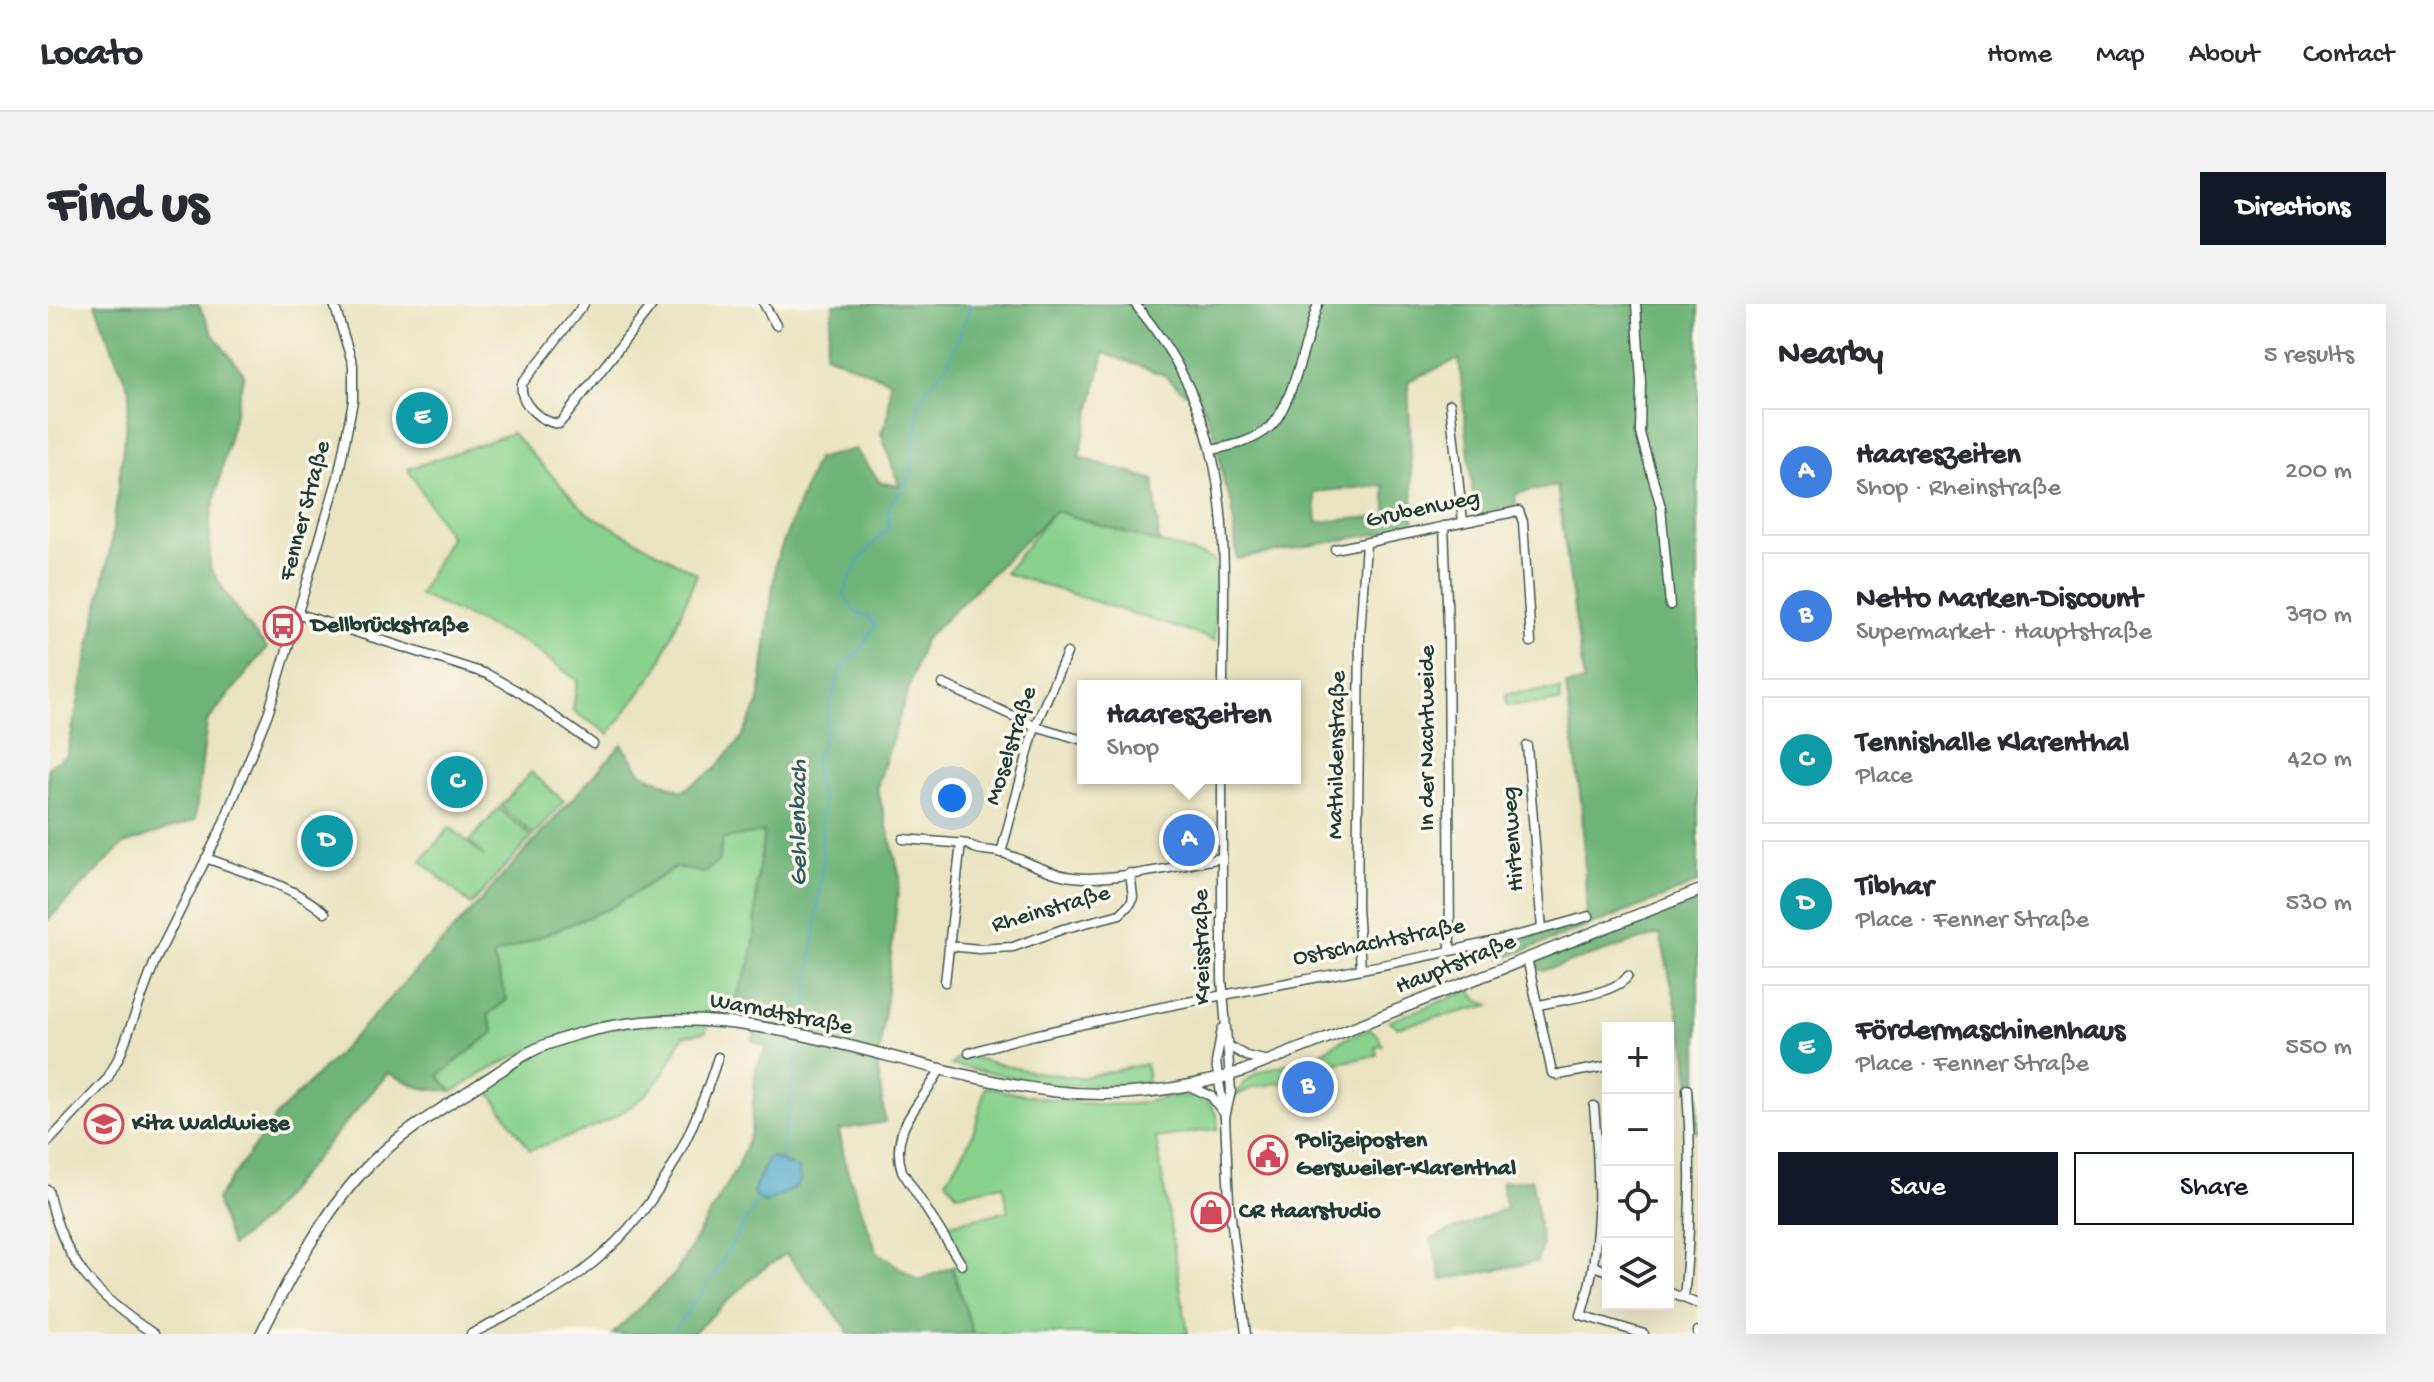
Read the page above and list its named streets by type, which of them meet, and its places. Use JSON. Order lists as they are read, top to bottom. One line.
{"streets":{"main road":["Hauptstraße","Warndtstraße"],"street":["Grubenweg","Fenner Straße","In der Nachtweide","Moselstraße","Mathildenstraße","Hirtenweg","Rheinstraße","Ostschachtstraße","Kreisstraße"]},"crossings":[["Grubenweg","In der Nachtweide"],["Grubenweg","Mathildenstraße"],["In der Nachtweide","Ostschachtstraße"],["Moselstraße","Rheinstraße"],["Mathildenstraße","Ostschachtstraße"],["Hirtenweg","Ostschachtstraße"],["Rheinstraße","Kreisstraße"],["Ostschachtstraße","Kreisstraße"],["Kreisstraße","Hauptstraße"],["Kreisstraße","Warndtstraße"],["Hauptstraße","Warndtstraße"]],"water":["Gehlenbach"],"places":{"bus stop":["Dellbrückstraße"],"school or university":["Kita Waldwiese"],"public building":["Polizeiposten Gersweiler-Klarenthal"],"shop":["CR Haarstudio"]},"page":{"header":"Locato","nav":["Home","Map","About","Contact"],"buttons":["Directions",["Save","Share"]],"title":"Find us","heading":["Nearby","5 results"],"pins":["E","C","A","D","B"],"list":[{"mark":"A","name":"Haareszeiten","note":"Shop · Rheinstraße","value":"200 m"},{"mark":"B","name":"Netto Marken-Discount","note":"Supermarket · Hauptstraße","value":"390 m"},{"mark":"C","name":"Tennishalle Klarenthal","note":"Place","value":"420 m"},{"mark":"D","name":"Tibhar","note":"Place · Fenner Straße","value":"530 m"},{"mark":"E","name":"Fördermaschinenhaus","note":"Place · Fenner Straße","value":"550 m"}],"popup":["Haareszeiten","Shop"],"map_buttons":["+","−"]}}
